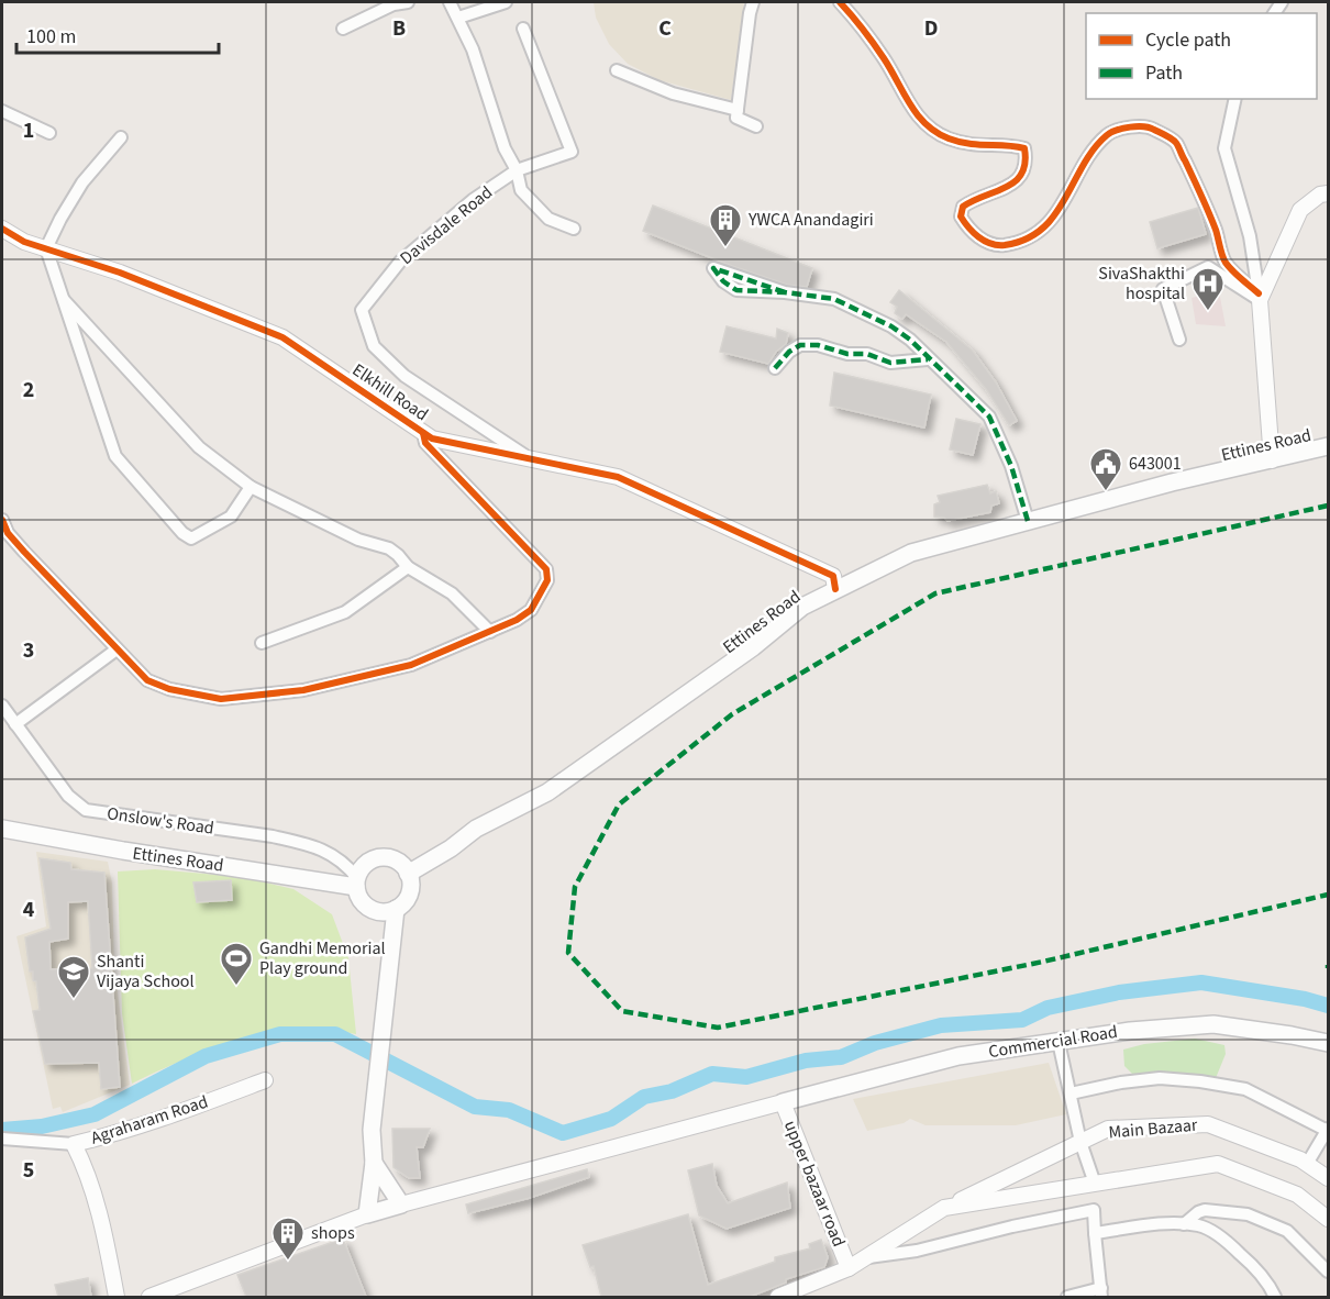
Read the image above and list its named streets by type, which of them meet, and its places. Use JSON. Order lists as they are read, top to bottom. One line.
{"streets":{"main road":["Ettines Road","Commercial Road"],"street":["Davisdale Road","Elkhill Road","Onslow's Road","Agraharam Road","Main Bazaar","upper bazaar road"]},"crossings":[["Davisdale Road","Elkhill Road"],["Elkhill Road","Ettines Road"],["Ettines Road","Onslow's Road"],["Commercial Road","upper bazaar road"],["Main Bazaar","upper bazaar road"]],"places":{"building":["YWCA Anandagiri","shops"],"hospital":["SivaShakthi hospital"],"public building":["643001"],"sports":["Gandhi Memorial Play ground"],"school or university":["Shanti Vijaya School"]},"legend":["Cycle path","Path"],"scale_bar":"100 m","grid":{"columns":["B","C","D"],"rows":["1","2","3","4","5"]}}
